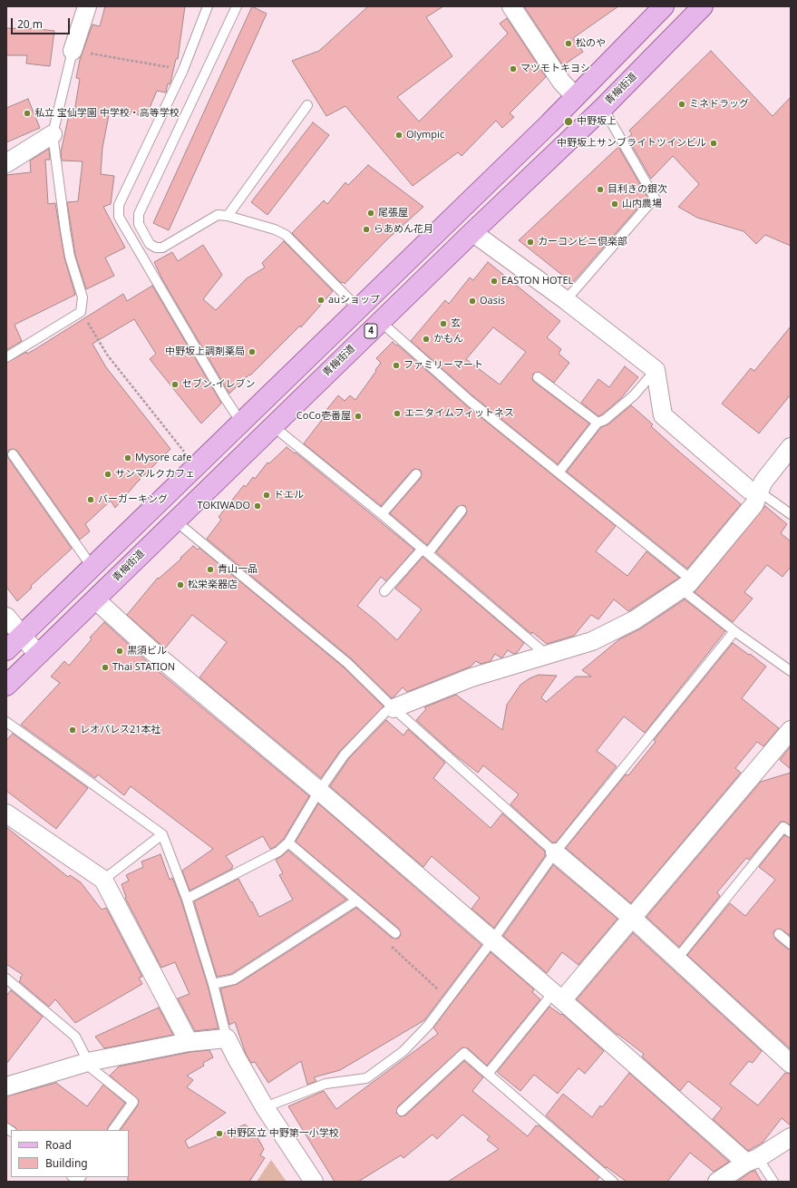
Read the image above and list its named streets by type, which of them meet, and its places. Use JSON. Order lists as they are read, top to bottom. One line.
{"streets":{"main road":["青梅街道","4"]},"places":["松のや","マツモトキヨシ","ミネドラッグ","私立 宝仙学園 中学校・高等学校","中野坂上","Olympic","中野坂上サンブライトツインビル","目利きの銀次","山内農場","尾張屋","らあめん花月","カーコンビニ倶楽部","EASTON HOTEL","auショップ","Oasis","玄","かもん","中野坂上調剤薬局","ファミリーマート","セブン-イレブン","エニタイムフィットネス","CoCo壱番屋","Mysore cafe","サンマルクカフェ","ドエル","バーガーキング","TOKIWADO","青山一品","松栄楽器店","黒須ビル","Thai STATION","レオパレス21本社","中野区立 中野第一小学校"],"legend":["Road","Building"],"scale_bar":"20 m"}
